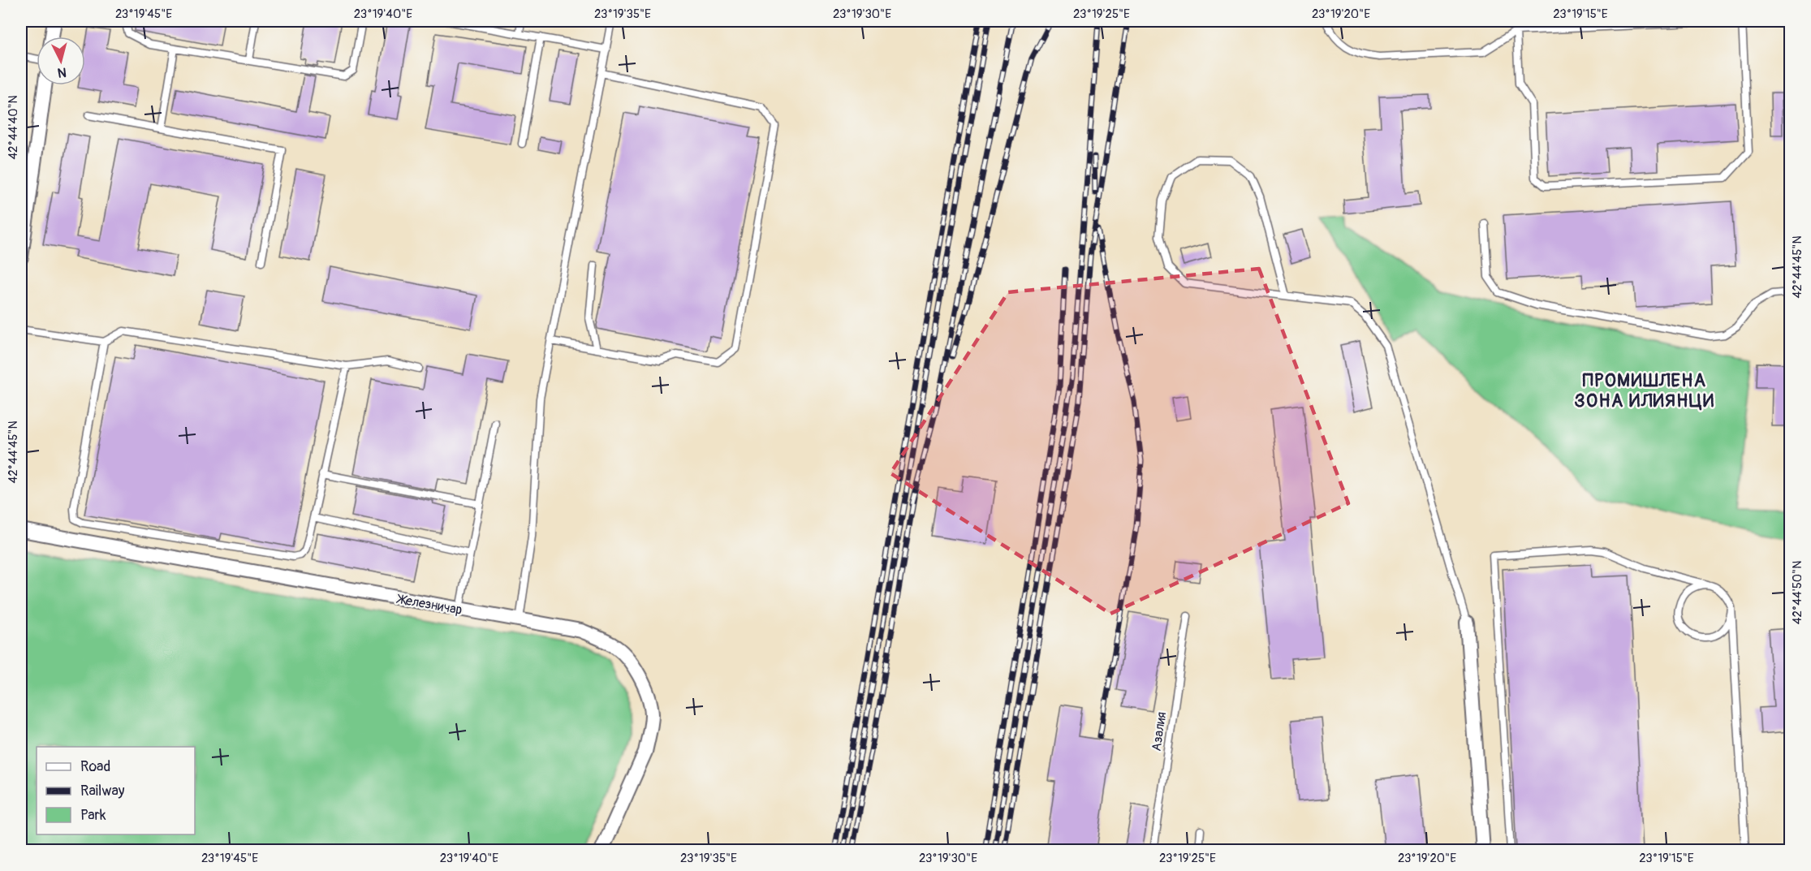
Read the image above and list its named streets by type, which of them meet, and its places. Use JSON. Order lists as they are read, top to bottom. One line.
{"streets":{"street":["Железничар"],"lane":["Азалия"]},"districts":["ПРОМИШЛЕНА ЗОНА ИЛИЯНЦИ"],"legend":["Road","Railway","Park"],"north":"bottom","coordinates":["23°19'45\"E","23°19'40\"E","23°19'35\"E","23°19'30\"E","23°19'25\"E","23°19'20\"E","23°19'15\"E","42°44'40\"N","42°44'45\"N","42°44'50\"N"]}
